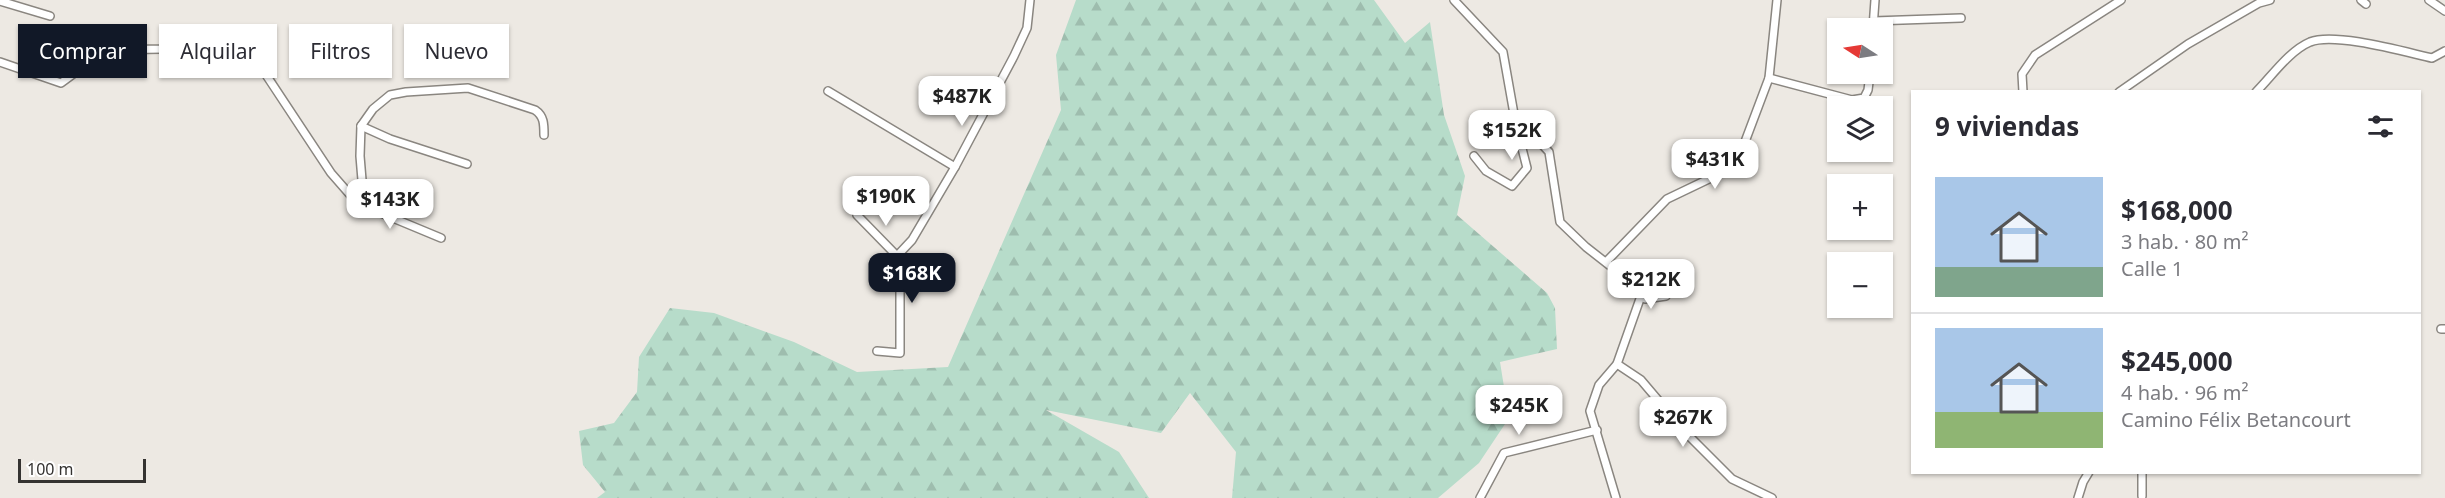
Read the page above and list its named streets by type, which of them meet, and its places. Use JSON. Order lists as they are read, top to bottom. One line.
{"scale_bar":"100 m","north":"left","page":{"map_buttons":["+","−"],"chip":["Comprar","Alquilar","Filtros","Nuevo"],"price":["$487K","$152K","$431K","$190K","$143K","$168K","$212K","$245K","$267K"],"heading":"9 viviendas","list":[{"name":"$168,000","note":"3 hab. · 80 m² · Calle 1"},{"name":"$245,000","note":"4 hab. · 96 m² · Camino Félix Betancourt"}],"scale":"100 m"}}
